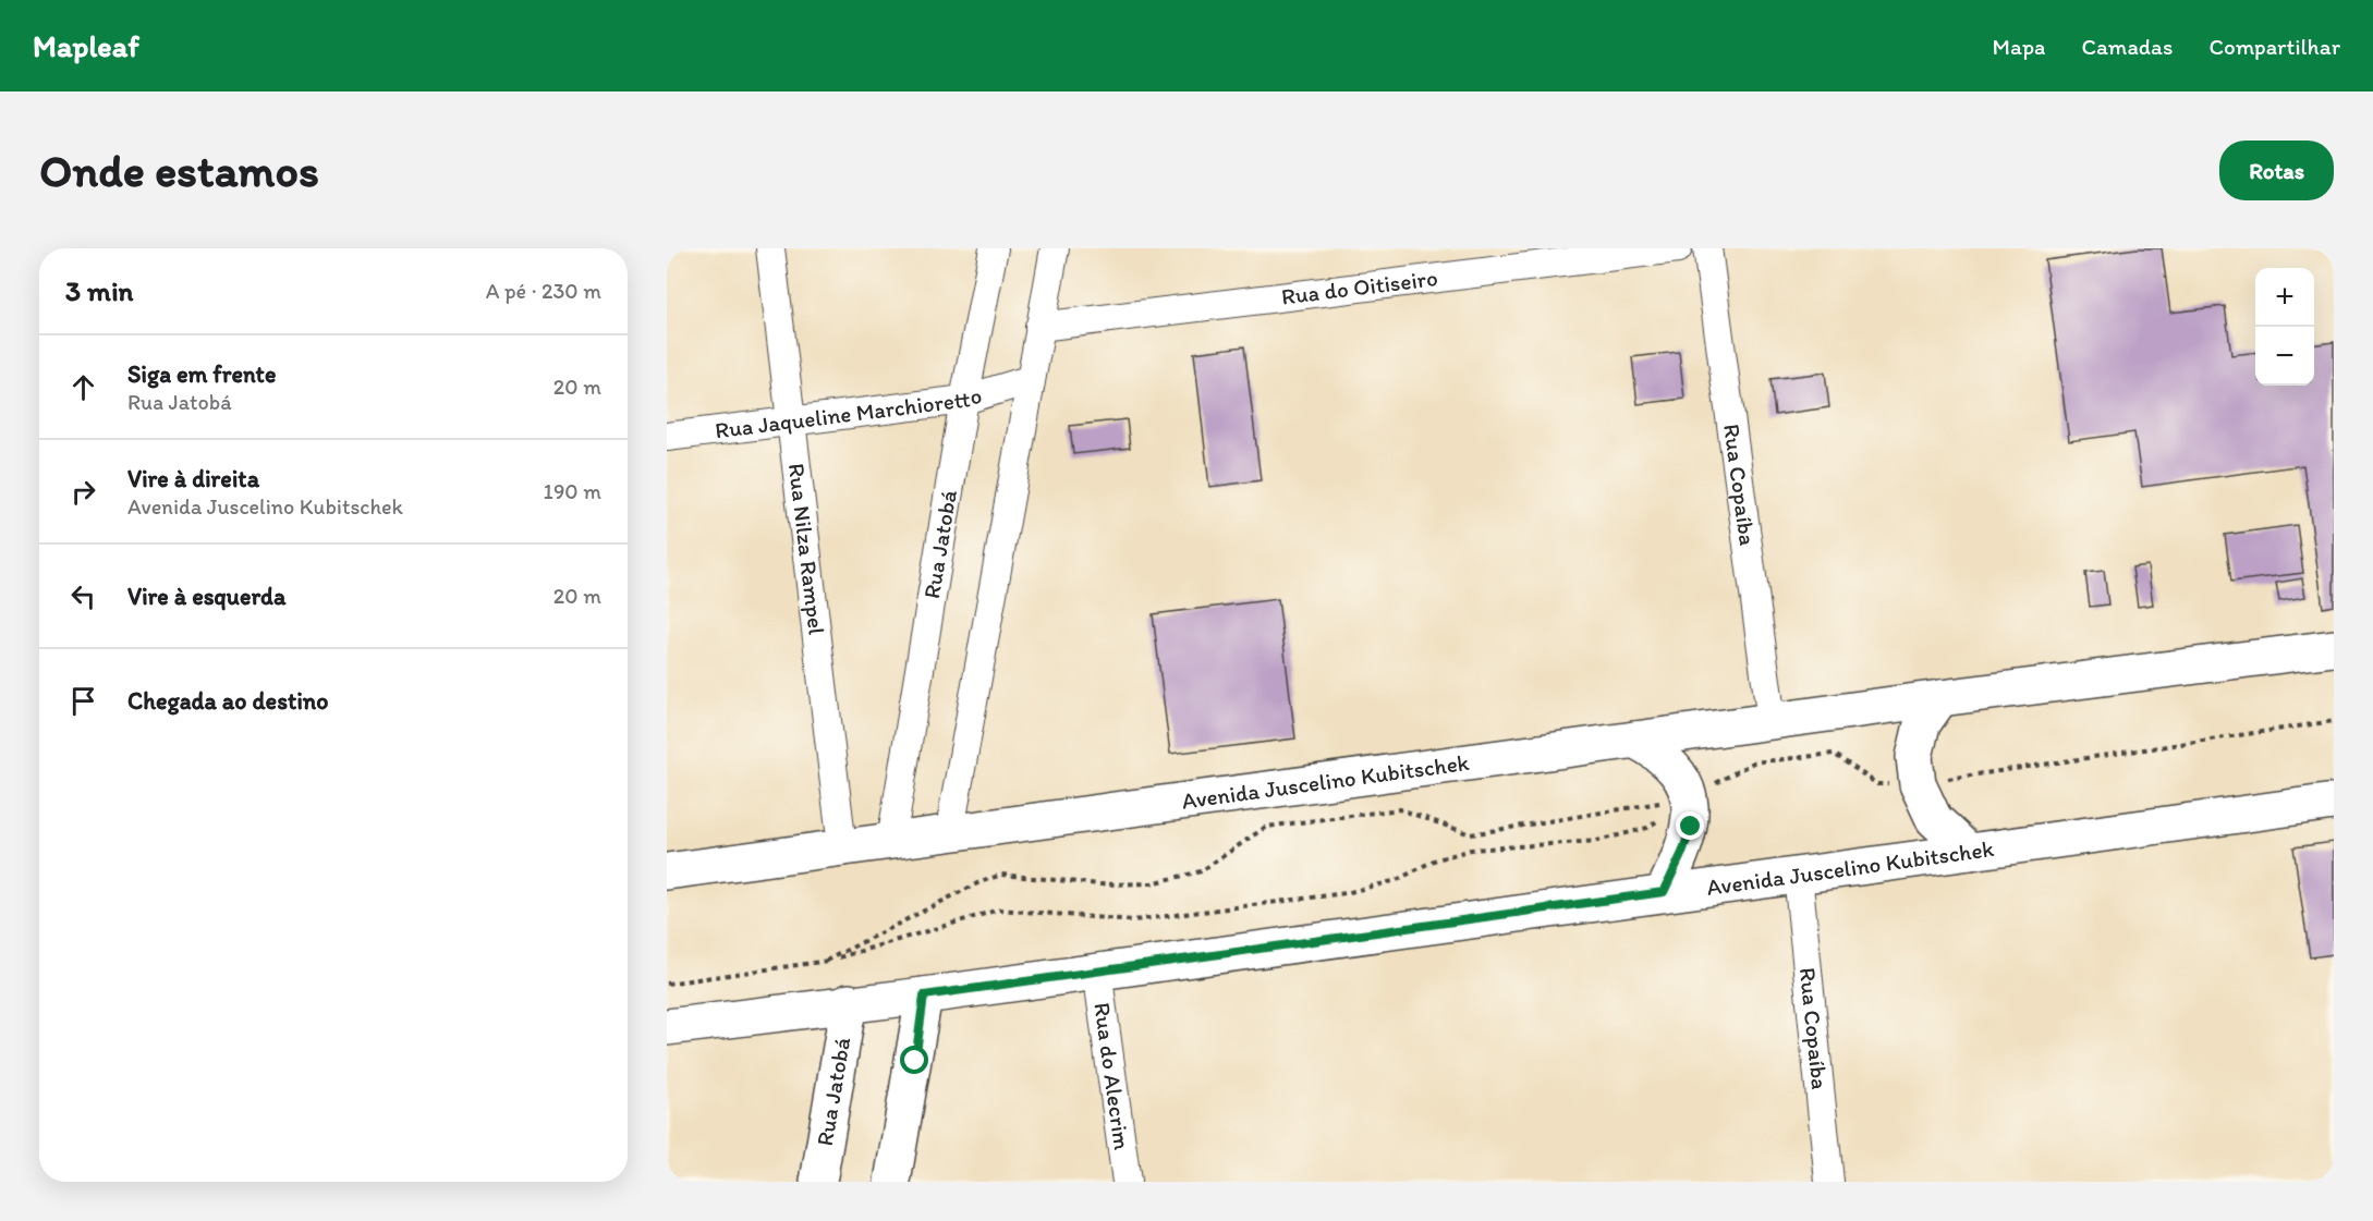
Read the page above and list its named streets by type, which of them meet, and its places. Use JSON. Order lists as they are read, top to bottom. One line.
{"streets":{"main road":["Rua Jatobá","Avenida Juscelino Kubitschek"],"street":["Rua do Oitiseiro","Rua Jaqueline Marchioretto","Rua Copaíba","Rua Nilza Rampel","Rua do Alecrim"]},"crossings":[["Rua Jaqueline Marchioretto","Rua Jatobá"],["Rua Jaqueline Marchioretto","Rua Nilza Rampel"],["Rua Copaíba","Avenida Juscelino Kubitschek"],["Rua Jatobá","Avenida Juscelino Kubitschek"],["Rua Nilza Rampel","Avenida Juscelino Kubitschek"],["Avenida Juscelino Kubitschek","Rua do Alecrim"]],"page":{"header":"Mapleaf","nav":["Mapa","Camadas","Compartilhar"],"buttons":"Rotas","title":"Onde estamos","heading":["3 min","A pé · 230 m"],"map_buttons":["+","−"],"list":[["Siga em frente","Rua Jatobá","20 m"],["Vire à direita","Avenida Juscelino Kubitschek","190 m"],["Vire à esquerda","20 m"],"Chegada ao destino"]}}
